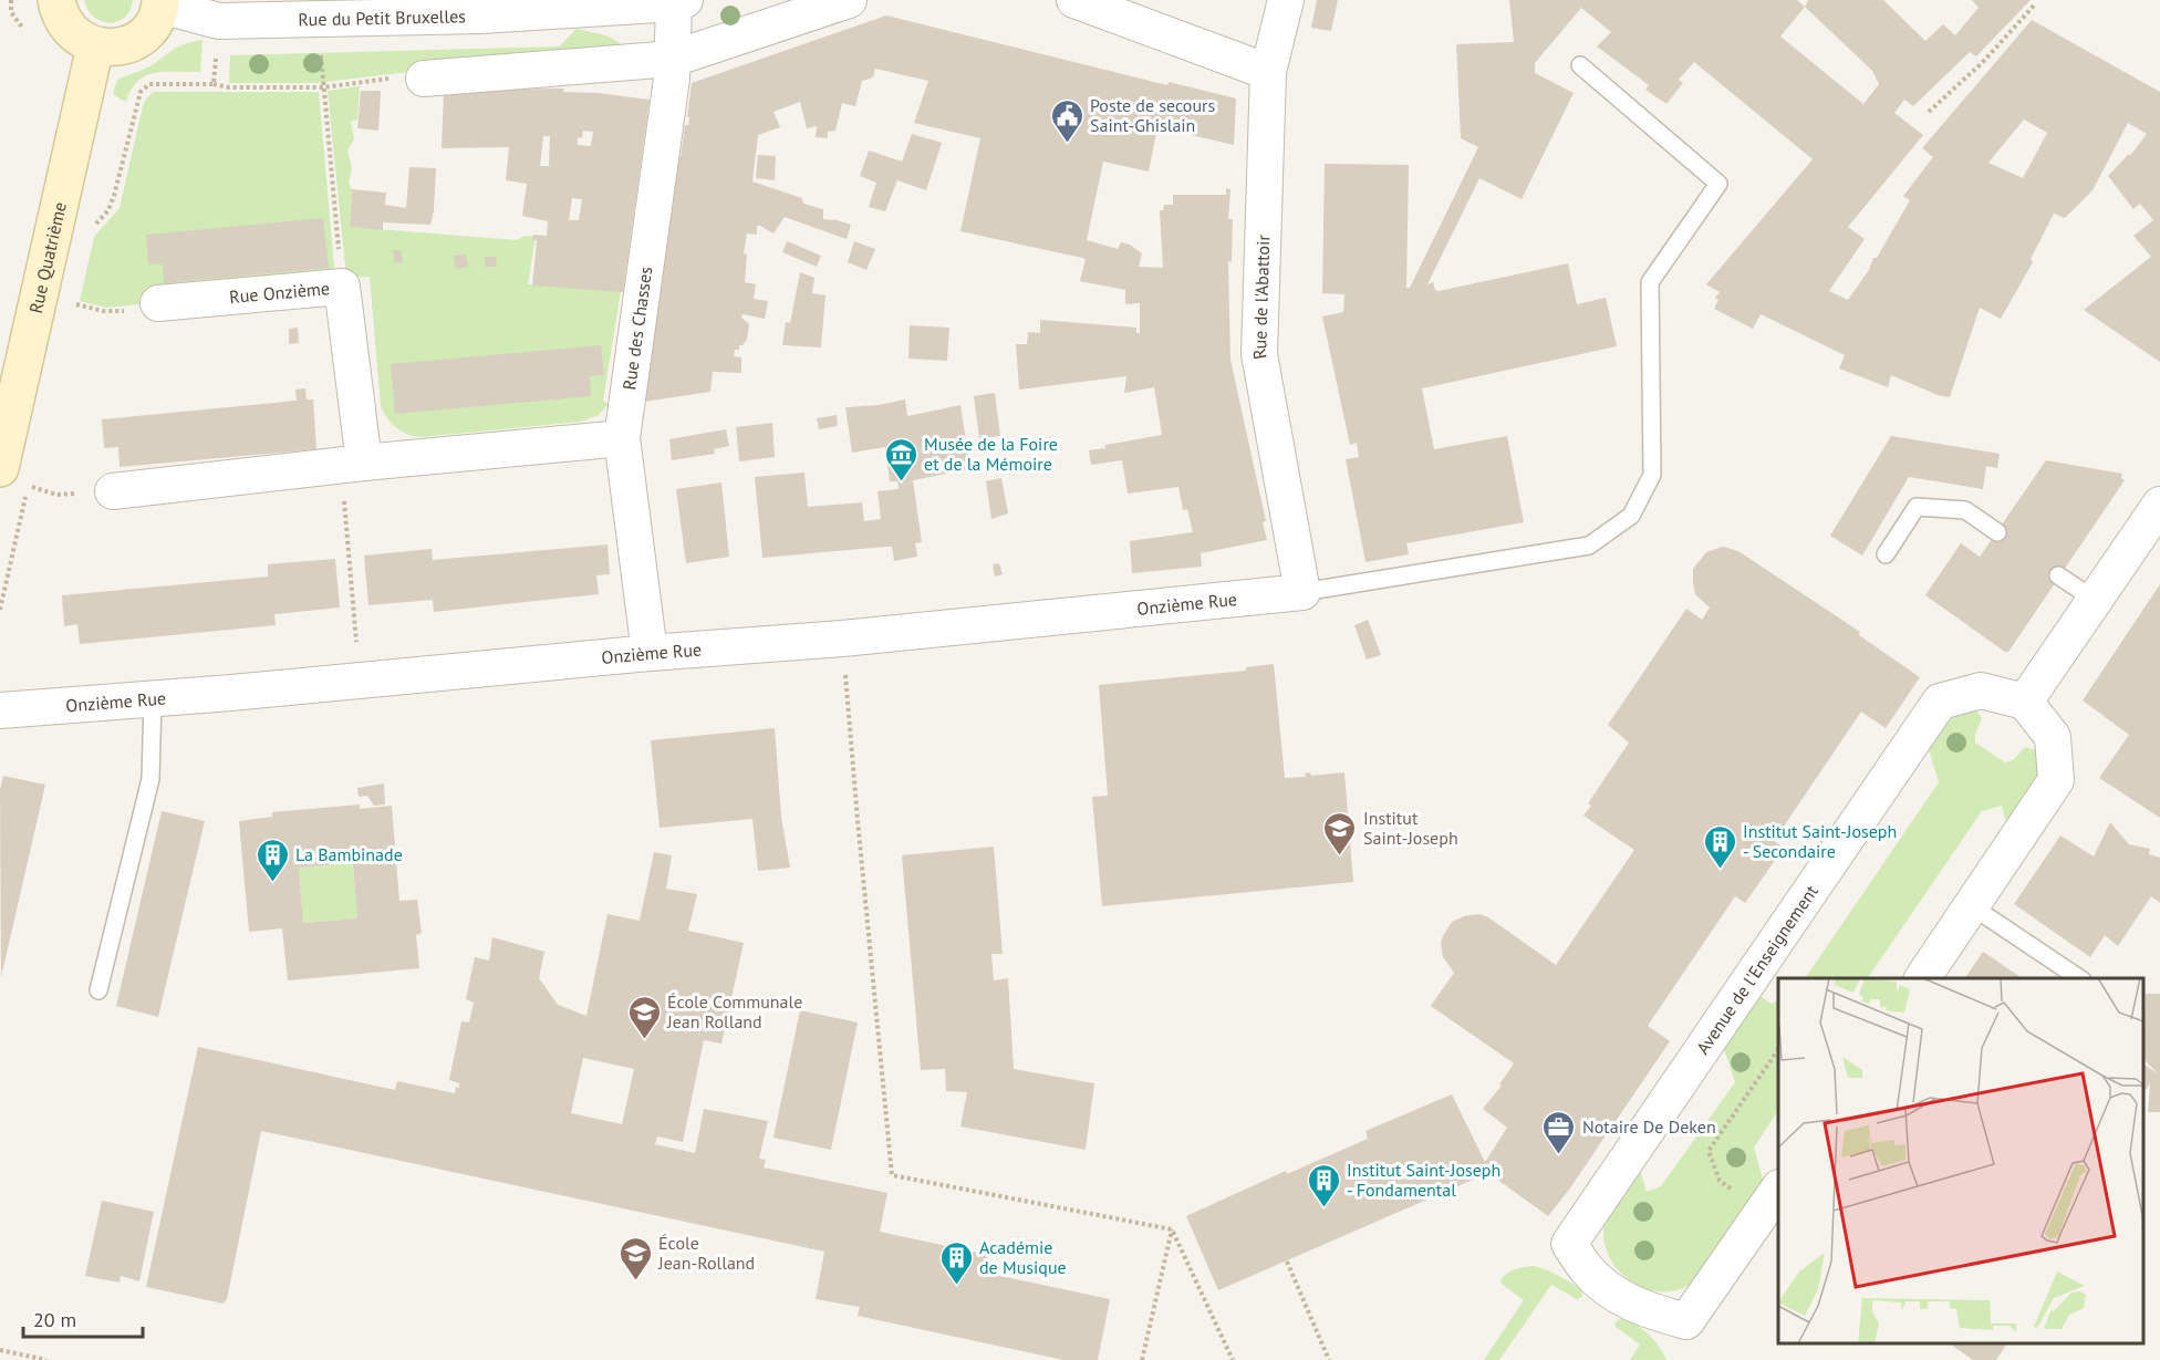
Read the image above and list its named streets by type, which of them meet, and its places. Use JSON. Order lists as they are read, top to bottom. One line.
{"streets":{"street":["Rue du Petit Bruxelles","Rue Quatrième","Rue Onzième","Rue de l'Abattoir","Rue des Chasses","Onzième Rue","Avenue de l'Enseignement"]},"crossings":[["Rue du Petit Bruxelles","Rue des Chasses"],["Rue de l'Abattoir","Onzième Rue"],["Rue des Chasses","Onzième Rue"]],"places":{"public building":["Poste de secours Saint-Ghislain"],"museum":["Musée de la Foire et de la Mémoire"],"school or university":["Institut Saint-Joseph","École Communale Jean Rolland","École Jean-Rolland"],"building":["Institut Saint-Joseph - Secondaire","La Bambinade","Institut Saint-Joseph - Fondamental","Académie de Musique"],"office":["Notaire De Deken"]},"scale_bar":"20 m"}
